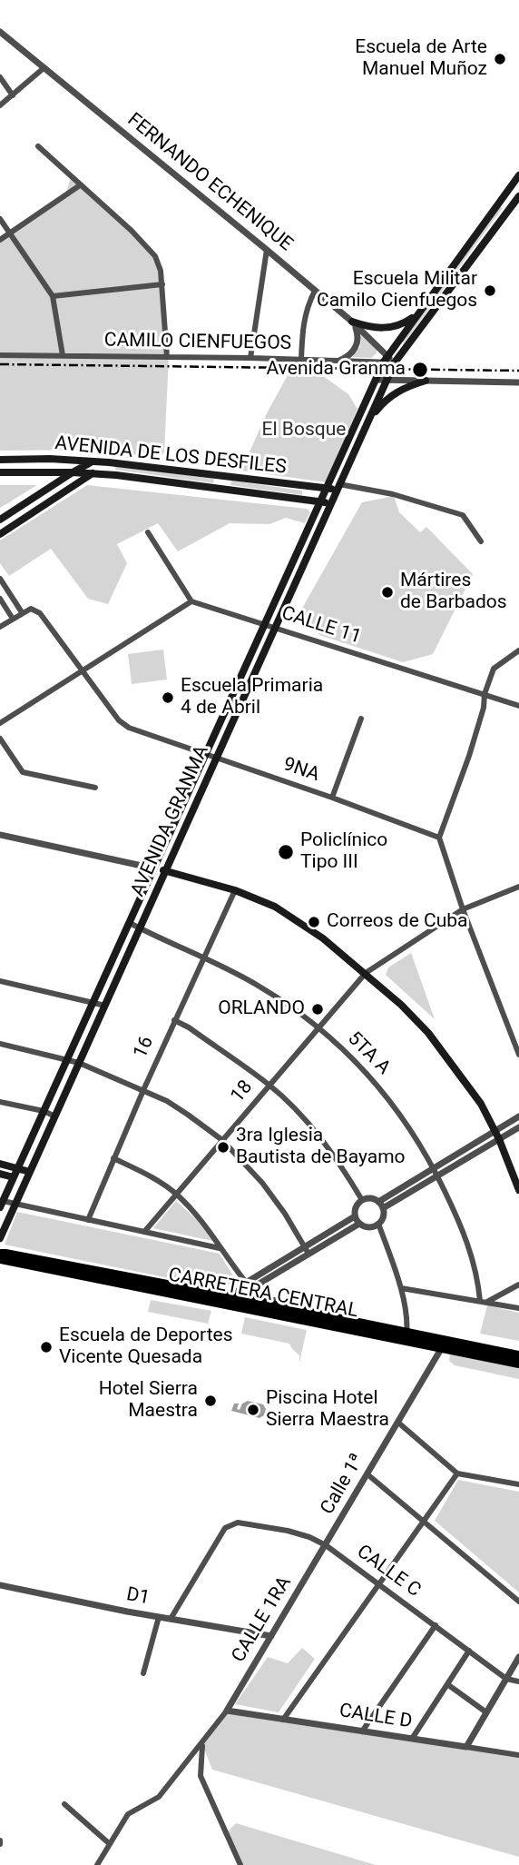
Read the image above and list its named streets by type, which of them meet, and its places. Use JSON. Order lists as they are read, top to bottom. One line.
{"streets":{"highway":["CARRETERA CENTRAL"],"main road":["AVENIDA DE LOS DESFILES","AVENIDA GRANMA"],"street":["FERNANDO ECHENIQUE","CAMILO CIENFUEGOS","CALLE 11","9NA","16","5TA A","18","Calle 1ª","CALLE C","D1","CALLE 1RA","CALLE D"]},"crossings":[["FERNANDO ECHENIQUE","CAMILO CIENFUEGOS"],["FERNANDO ECHENIQUE","AVENIDA GRANMA"],["CAMILO CIENFUEGOS","AVENIDA GRANMA"],["AVENIDA DE LOS DESFILES","AVENIDA GRANMA"],["CALLE 11","AVENIDA GRANMA"],["9NA","AVENIDA GRANMA"],["AVENIDA GRANMA","5TA A"],["16","5TA A"],["5TA A","18"],["CARRETERA CENTRAL","Calle 1ª"],["Calle 1ª","CALLE C"],["Calle 1ª","CALLE 1RA"],["CALLE C","D1"],["CALLE C","CALLE 1RA"],["D1","CALLE 1RA"],["CALLE 1RA","CALLE D"]],"parks":["El Bosque"],"places":["Escuela de Arte Manuel Muñoz","Escuela Militar Camilo Cienfuegos","Avenida Granma","Mártires de Barbados","Escuela Primaria 4 de Abril","Policlínico Tipo III","Correos de Cuba","ORLANDO","3ra Iglesia Bautista de Bayamo","Escuela de Deportes Vicente Quesada","Hotel Sierra Maestra","Piscina Hotel Sierra Maestra"]}
